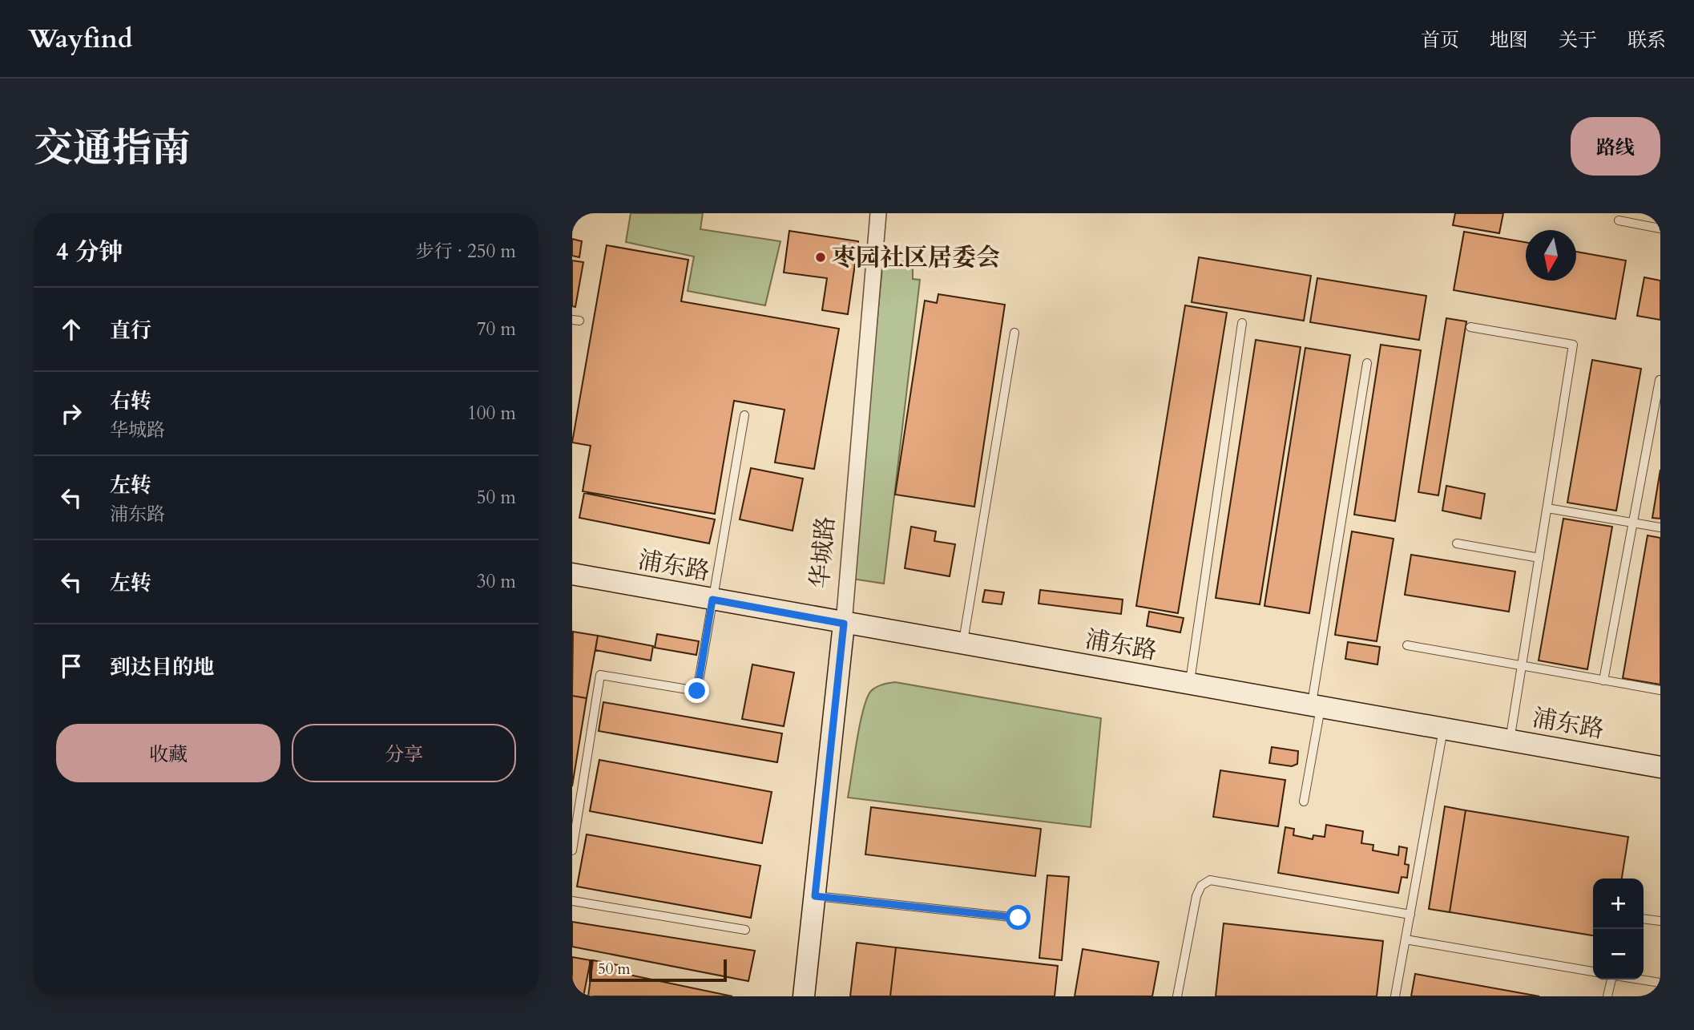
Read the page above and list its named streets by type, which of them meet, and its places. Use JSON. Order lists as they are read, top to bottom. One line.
{"streets":{"street":["华城路","浦东路"]},"crossings":[["华城路","浦东路"]],"places":["枣园社区居委会"],"scale_bar":"50 m","north":"bottom","page":{"header":"Wayfind","nav":["首页","地图","关于","联系"],"title":"交通指南","buttons":["路线",["收藏","分享"]],"heading":["4 分钟","步行 · 250 m"],"list":[["直行","70 m"],["右转","华城路","100 m"],["左转","浦东路","50 m"],["左转","30 m"],"到达目的地"],"map_buttons":["+","−"],"scale":"50 m"}}
